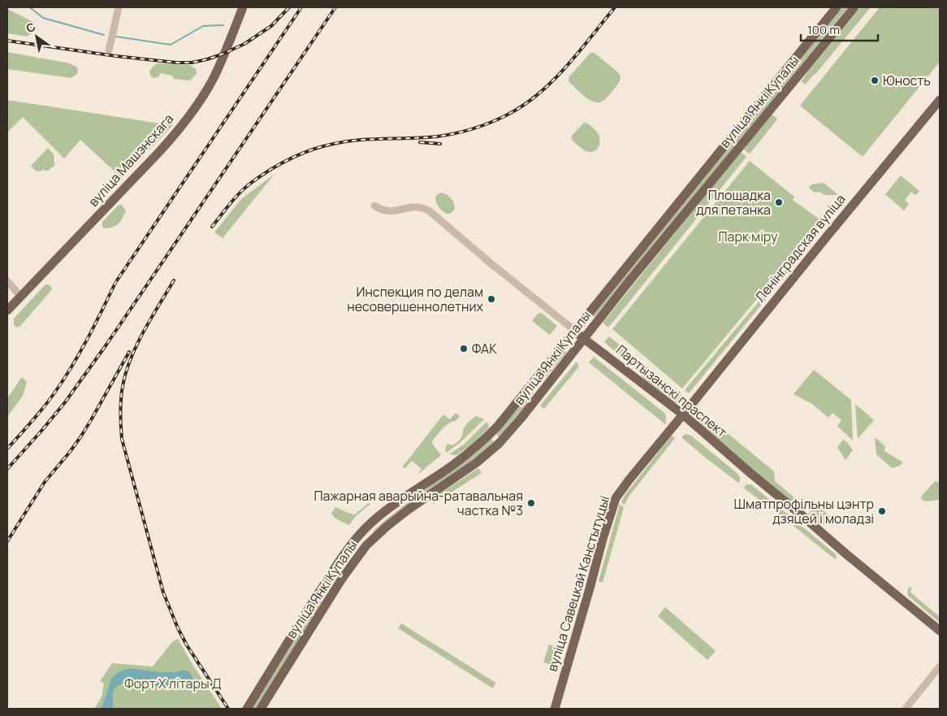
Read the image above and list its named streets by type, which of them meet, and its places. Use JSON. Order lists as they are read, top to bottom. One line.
{"streets":{"main road":["вуліца Янкі Купалы","вуліца Машэнскага","Ленінградская вуліца","Партызанскі праспект","вуліца Савецкай Канстытуцыі"]},"crossings":[["вуліца Янкі Купалы","Партызанскі праспект"],["Ленінградская вуліца","Партызанскі праспект"],["Ленінградская вуліца","вуліца Савецкай Канстытуцыі"],["Партызанскі праспект","вуліца Савецкай Канстытуцыі"]],"parks":["Парк міру","Форт X літары Д"],"places":["Юность","Площадка для петанка","Инспекция по делам несовершеннолетних","ФАК","Пажарная аварыйна-ратавальная частка №3","Шматпрофільны цэнтр дзяцей і моладзі"],"scale_bar":"100 m","north":"top left"}
